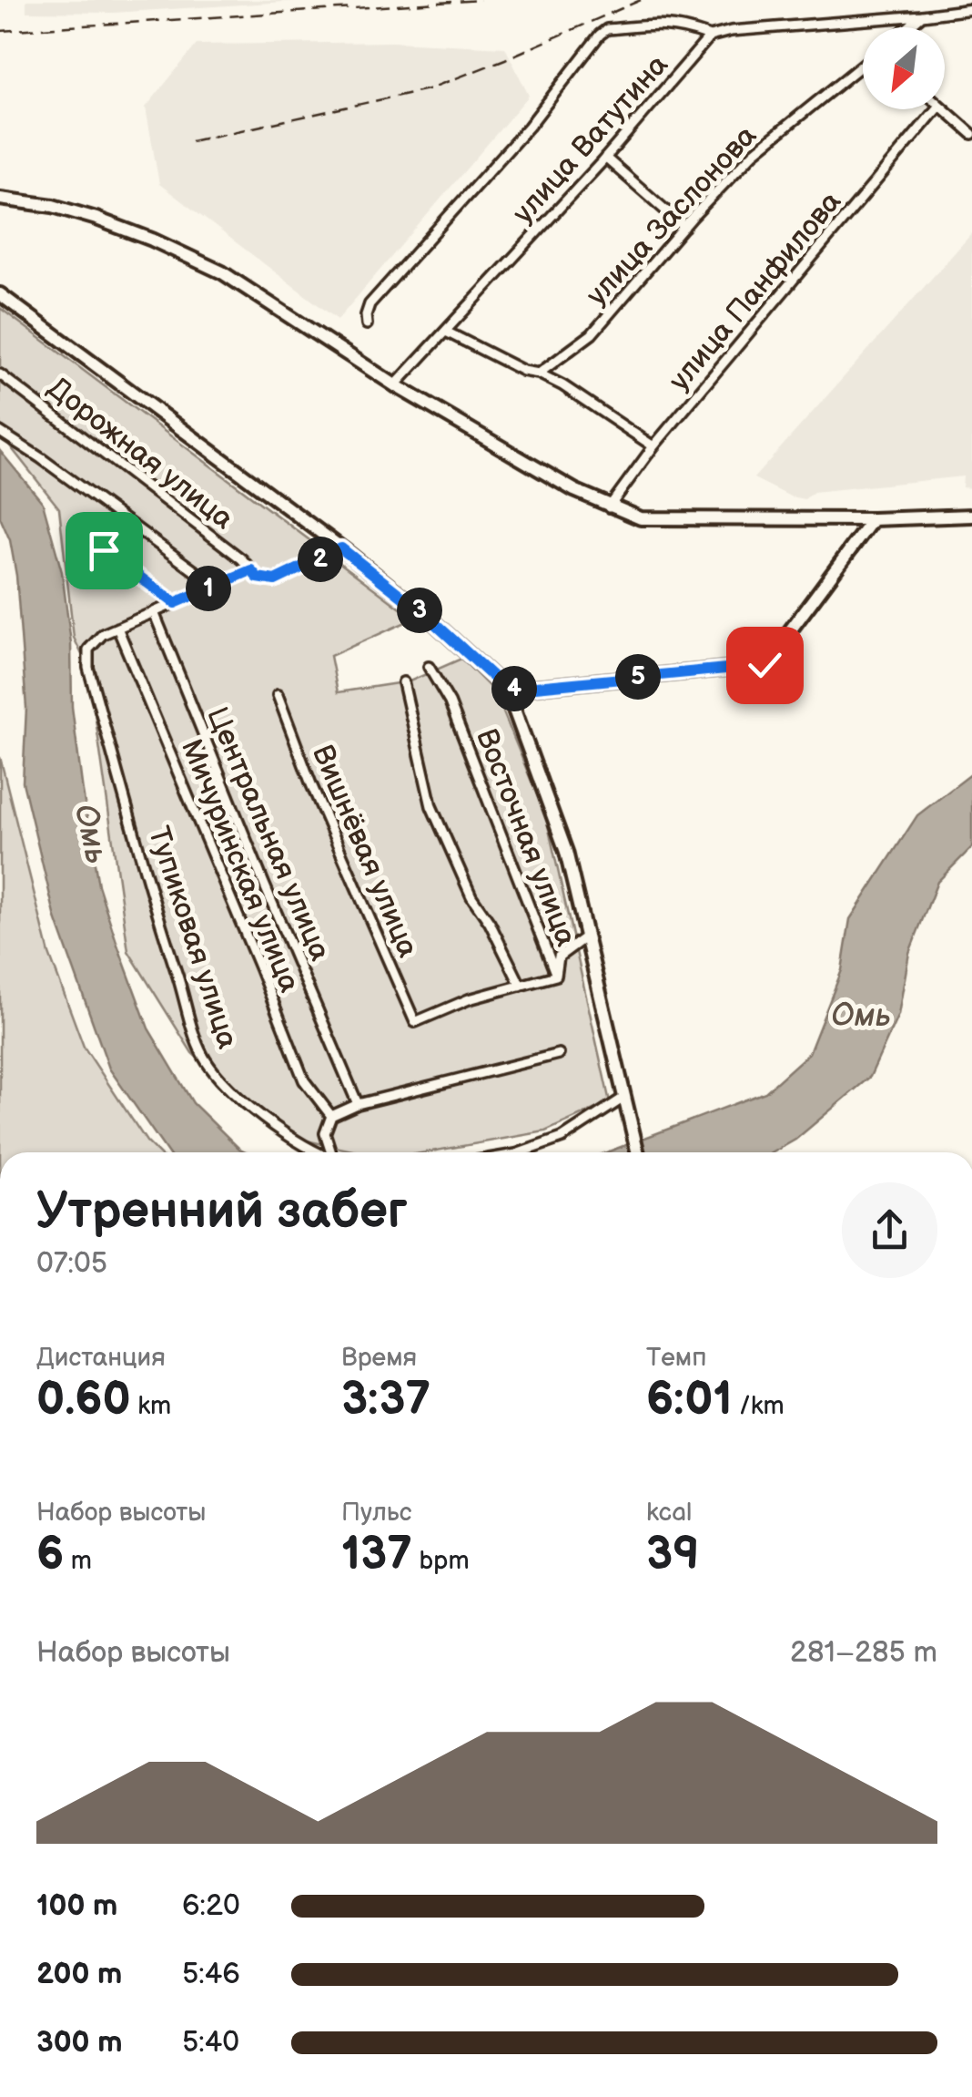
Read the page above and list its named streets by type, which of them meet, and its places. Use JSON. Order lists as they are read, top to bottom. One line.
{"streets":{"street":["улица Ватутина","улица Заслонова","улица Панфилова","Дорожная улица","Центральная улица","Восточная улица","Вишнёвая улица","Мичуринская улица","Тупиковая улица"]},"crossings":[["Мичуринская улица","Тупиковая улица"]],"water":["Омь"],"north":"bottom left","page":{"pins":["2","1","3","5","4"],"heading":["Утренний забег","07:05"],"stats":[["Дистанция","0.60 km"],["Время","3:37"],["Темп","6:01 /km"],["Набор высоты","6 m"],["Пульс","137 bpm"],["kcal","39"]],"chart":["Набор высоты","281–285 m"],"list":[{"name":"100 m","note":"6:20"},{"name":"200 m","note":"5:46"},{"name":"300 m","note":"5:40"}]}}
